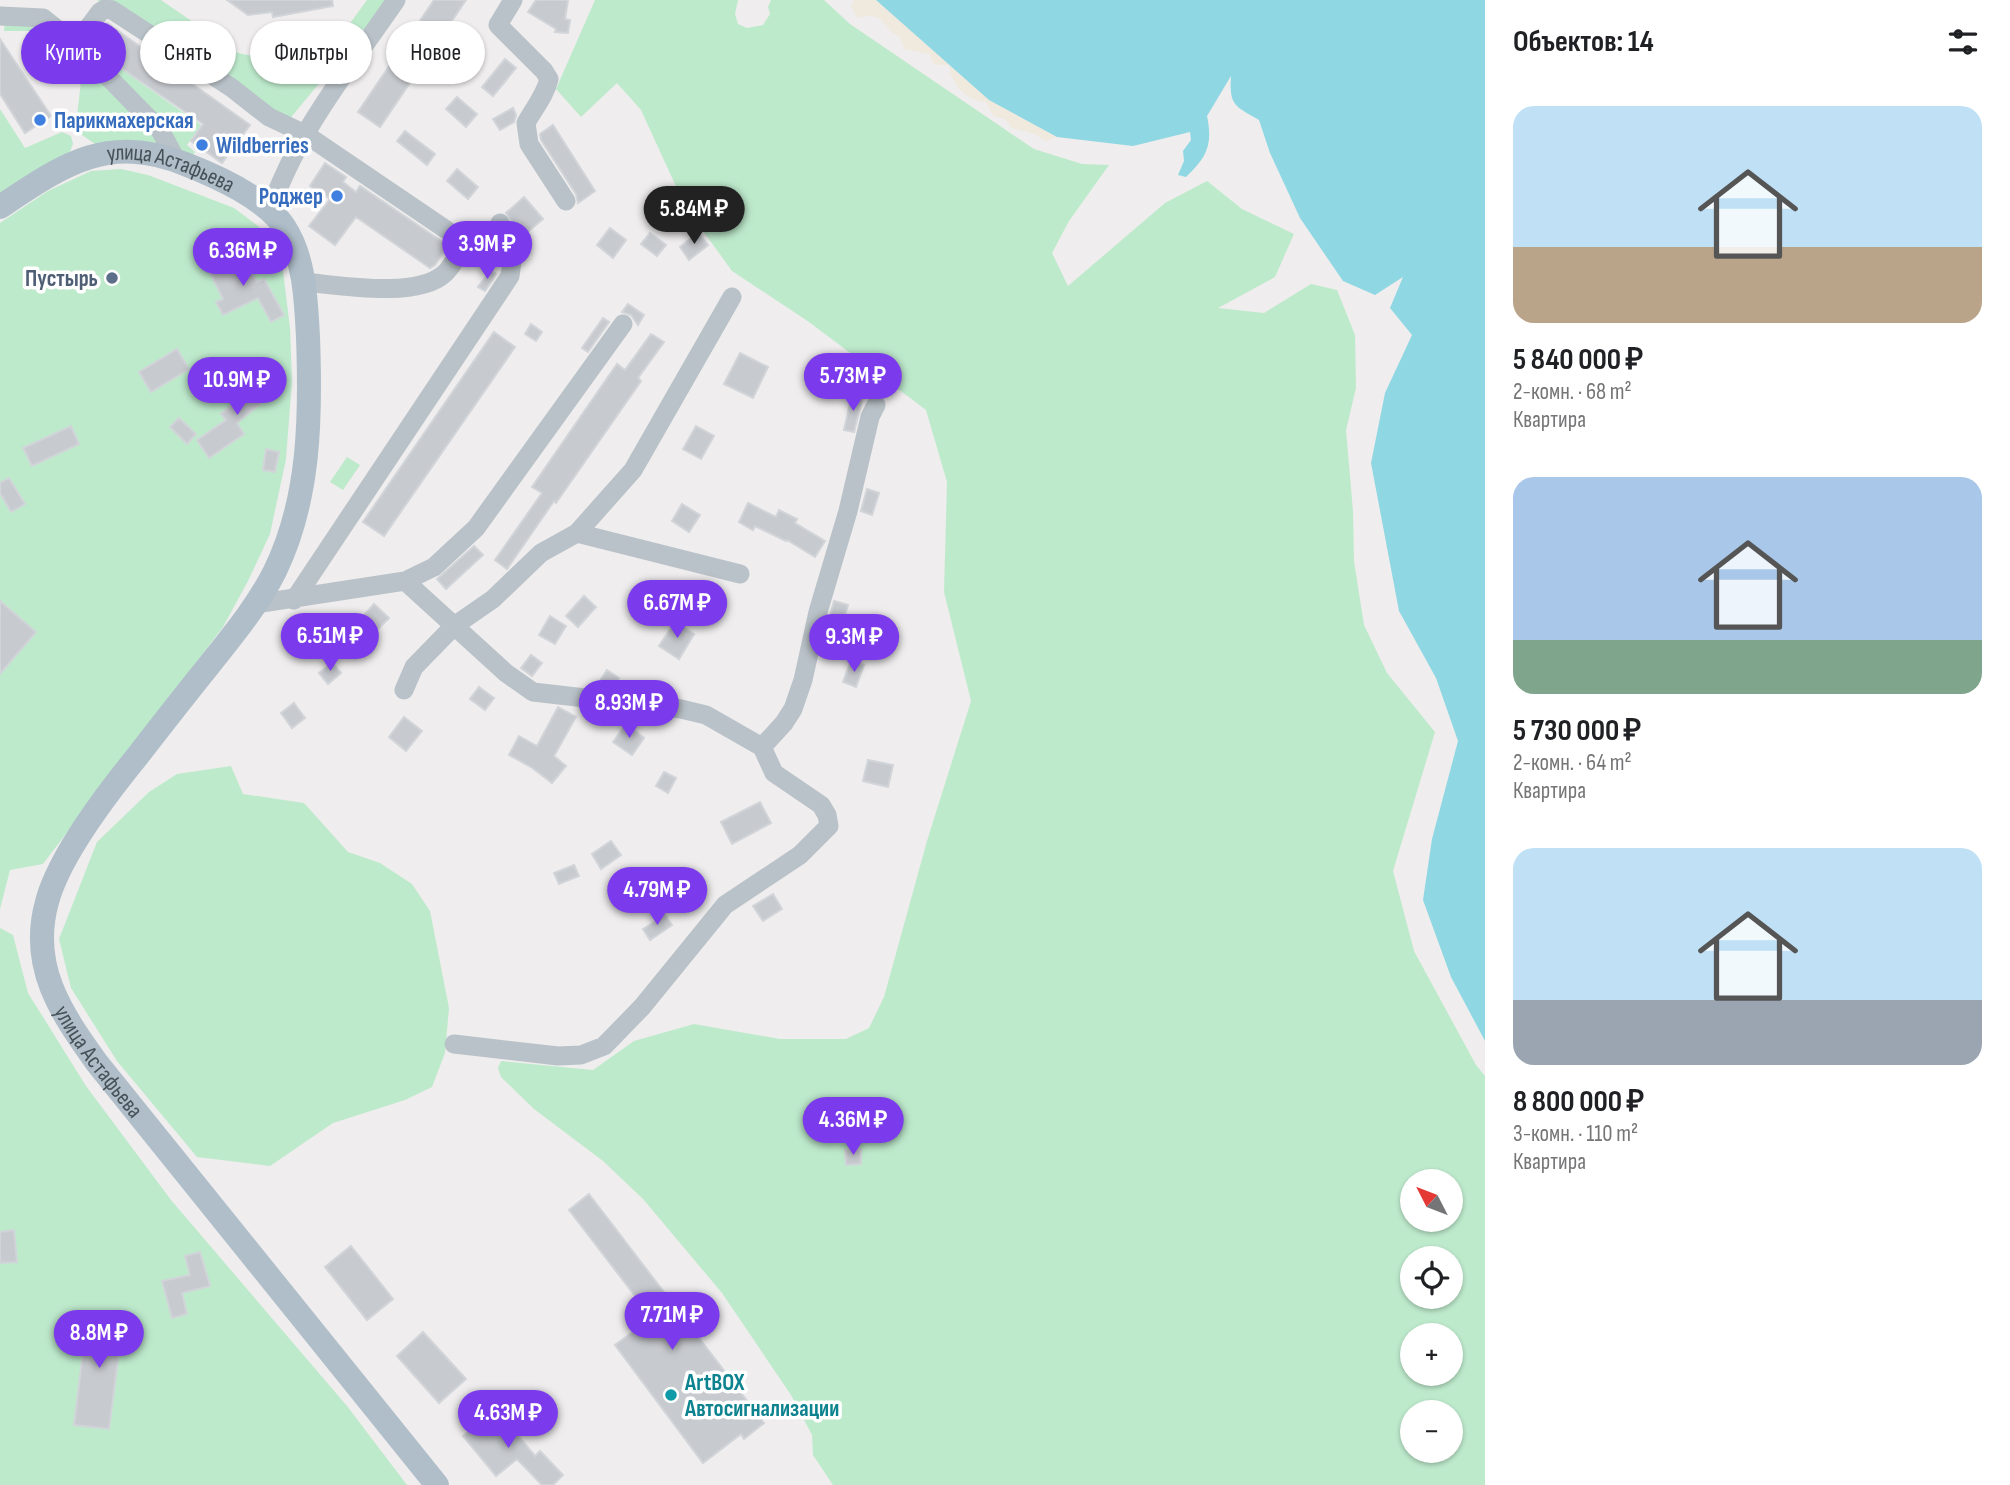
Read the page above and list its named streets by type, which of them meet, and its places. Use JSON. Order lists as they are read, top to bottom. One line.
{"streets":{"main road":["улица Астафьева"]},"places":["Парикмахерская","Wildberries","Роджер","Пустырь","ArtBOX Автосигнализации"],"north":"top left","page":{"heading":"Объектов: 14","chip":["Купить","Снять","Фильтры","Новое"],"list":[{"name":"5 840 000 ₽","note":"2-комн. · 68 m² · Квартира"},{"name":"5 730 000 ₽","note":"2-комн. · 64 m² · Квартира"},{"name":"8 800 000 ₽","note":"3-комн. · 110 m² · Квартира"}],"price":["5.84M ₽","3.9M ₽","6.36M ₽","5.73M ₽","10.9M ₽","6.67M ₽","6.51M ₽","9.3M ₽","8.93M ₽","4.79M ₽","4.36M ₽","7.71M ₽","8.8M ₽","4.63M ₽"],"map_buttons":["+","−"]}}
